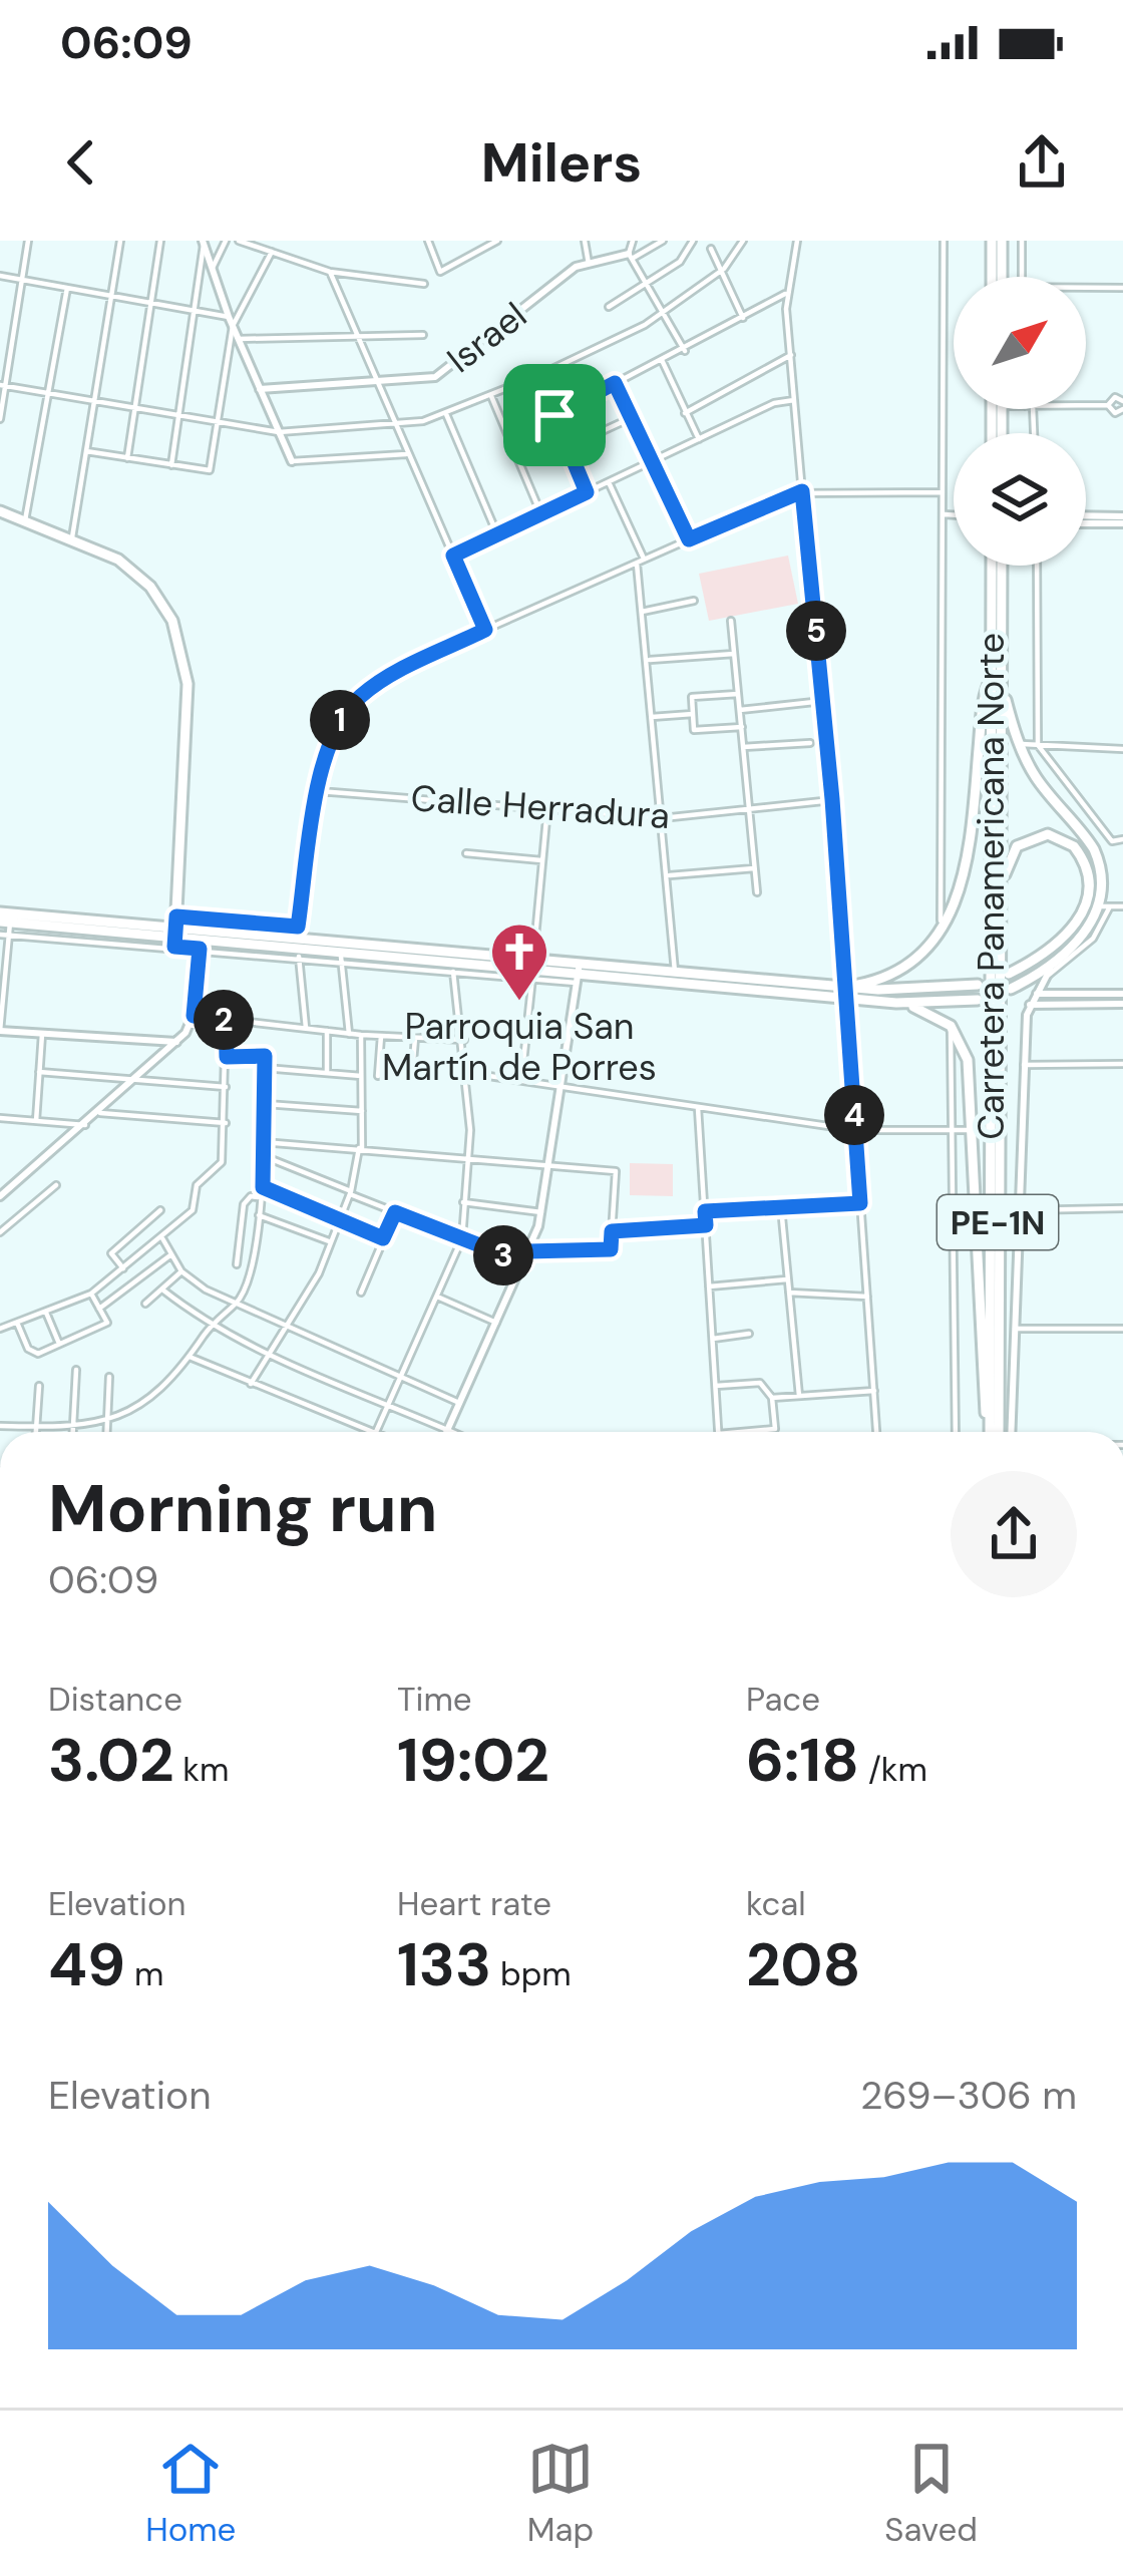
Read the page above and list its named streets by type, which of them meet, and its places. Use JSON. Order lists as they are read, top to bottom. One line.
{"streets":{"main road":["Carretera Panamericana Norte","PE-1N"],"street":["Israel","Calle Herradura"]},"places":{"church":["Parroquia San Martín de Porres"]},"north":"top right","page":{"status":"06:09","header":"Milers","pins":["5","1","2","4","3"],"heading":["Morning run","06:09"],"stats":[["Distance","3.02 km"],["Time","19:02"],["Pace","6:18 /km"],["Elevation","49 m"],["Heart rate","133 bpm"],["kcal","208"]],"chart":["Elevation","269–306 m"],"tabs":["Home","Map","Saved"]}}
